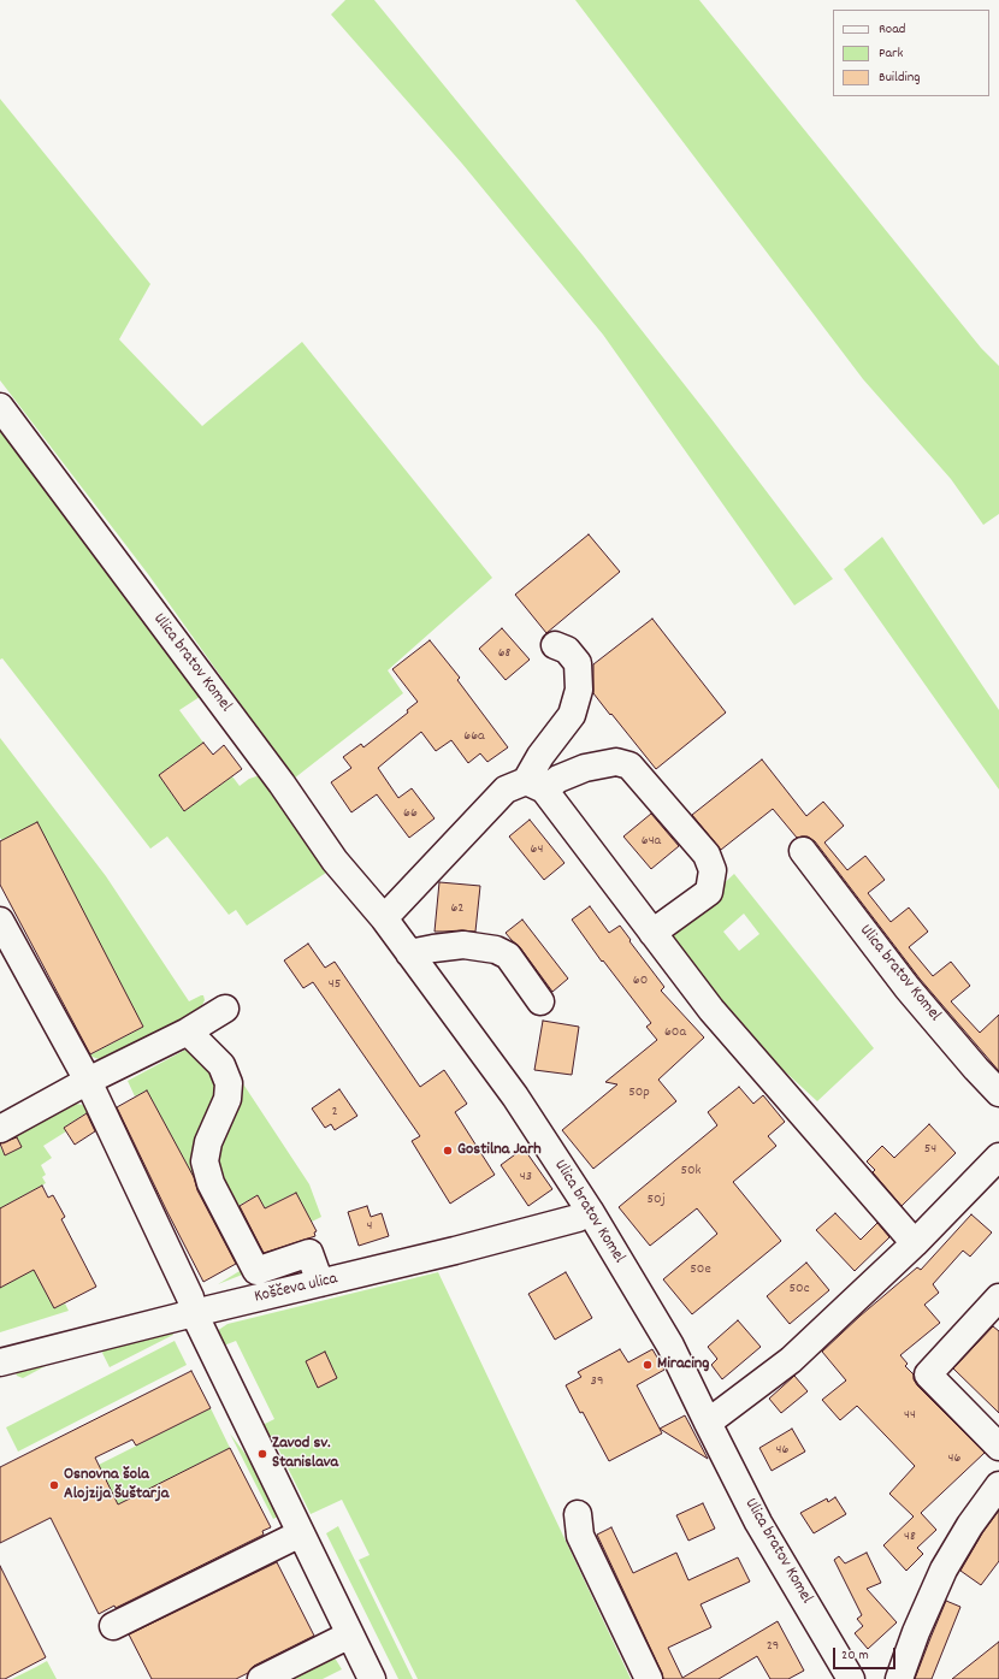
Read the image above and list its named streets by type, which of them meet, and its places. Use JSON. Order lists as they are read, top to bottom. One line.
{"streets":{"street":["Ulica bratov Komel","Koščeva ulica"]},"crossings":[["Ulica bratov Komel","Koščeva ulica"]],"places":["Gostilna Jarh","Miracing","Zavod sv. Stanislava","Osnovna šola Alojzija Šuštarja"],"house_numbers":["68","66a","66","64a","64","62","60","45","60a","50p","2","54","50k","43","50j","4","50e","50c","39","44","46","46","48","29"],"legend":["Road","Park","Building"],"scale_bar":"20 m"}
